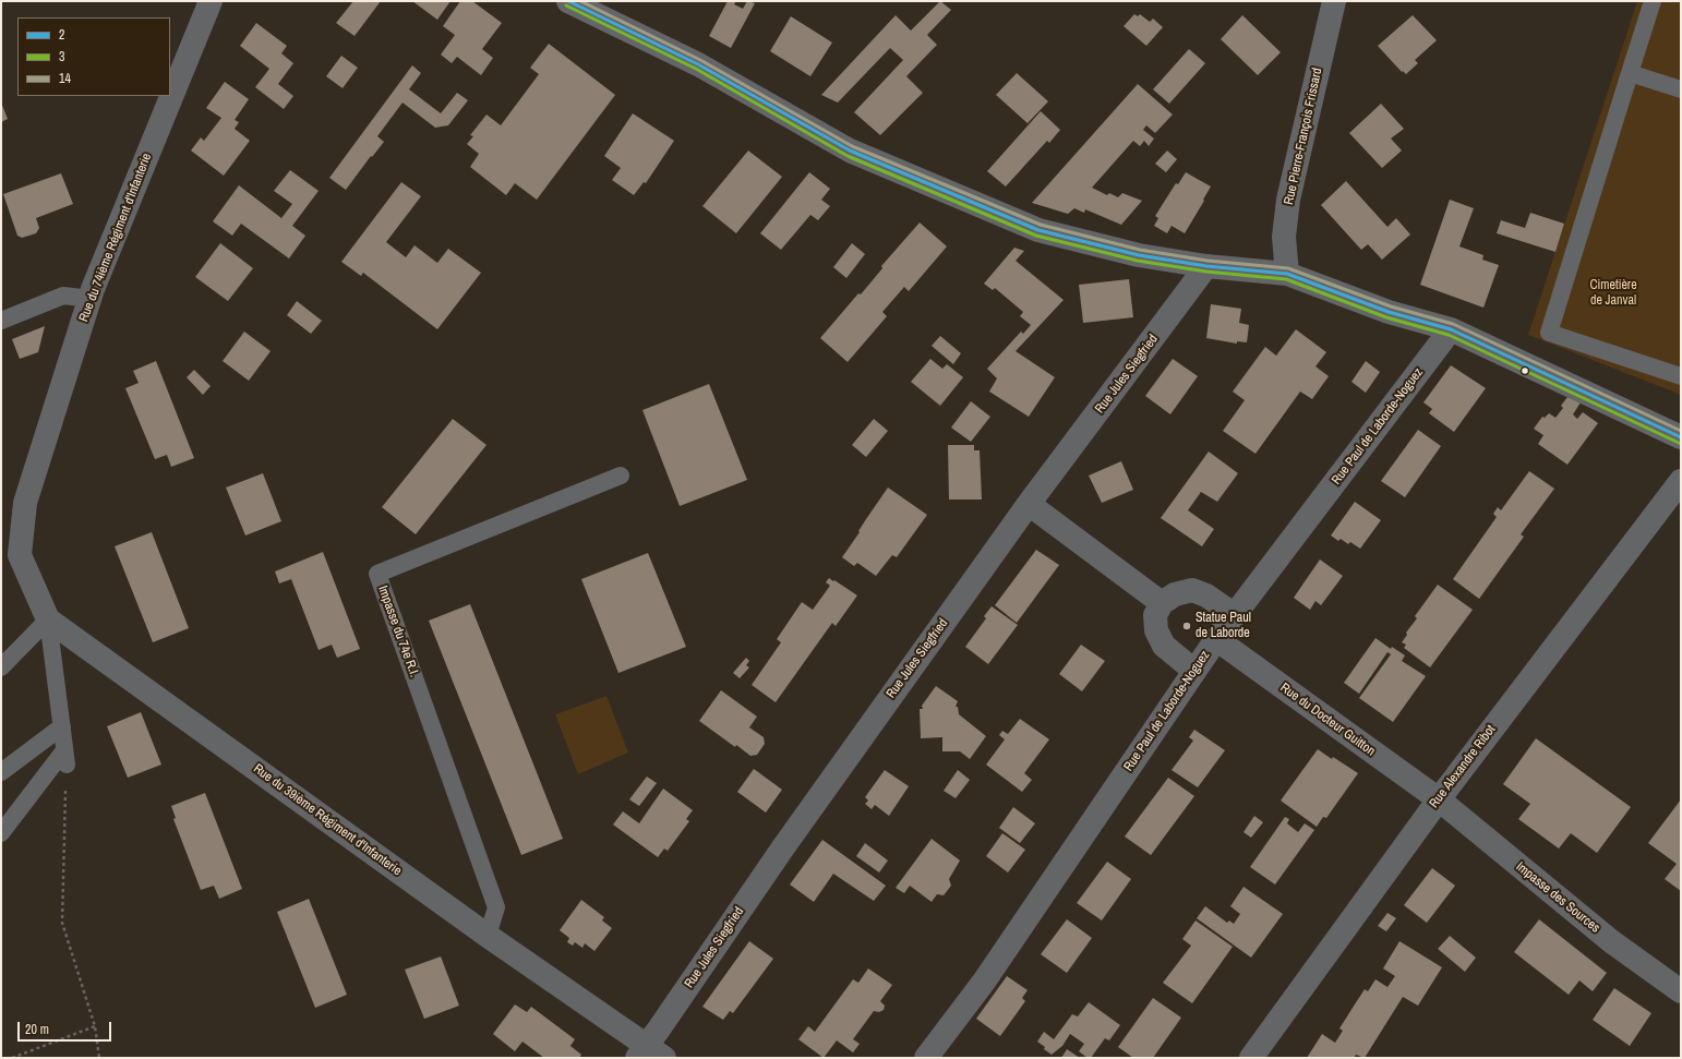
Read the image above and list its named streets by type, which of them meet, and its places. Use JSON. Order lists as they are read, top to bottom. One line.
{"streets":{"street":["Rue Pierre-François Frissard","Rue du 74ième Régiment d'Infanterie","Rue Jules Siegfried","Rue Paul de Laborde-Noguez","Rue du Docteur Guitton","Rue Alexandre Ribot","Rue du 39ième Régiment d'Infanterie","Impasse des Sources"],"lane":["Impasse du 74e R.I."]},"crossings":[["Rue du 74ième Régiment d'Infanterie","Rue du 39ième Régiment d'Infanterie"],["Rue Jules Siegfried","Rue du 39ième Régiment d'Infanterie"],["Rue Paul de Laborde-Noguez","Rue du Docteur Guitton"],["Impasse du 74e R.I.","Rue du 39ième Régiment d'Infanterie"],["Rue du Docteur Guitton","Rue Alexandre Ribot"],["Rue du Docteur Guitton","Impasse des Sources"],["Rue Alexandre Ribot","Impasse des Sources"]],"parks":["Cimetière de Janval"],"places":["Statue Paul de Laborde"],"lines":["transit line 2","transit line 14","transit line 3"],"legend":["2","3","14"],"scale_bar":"20 m"}
